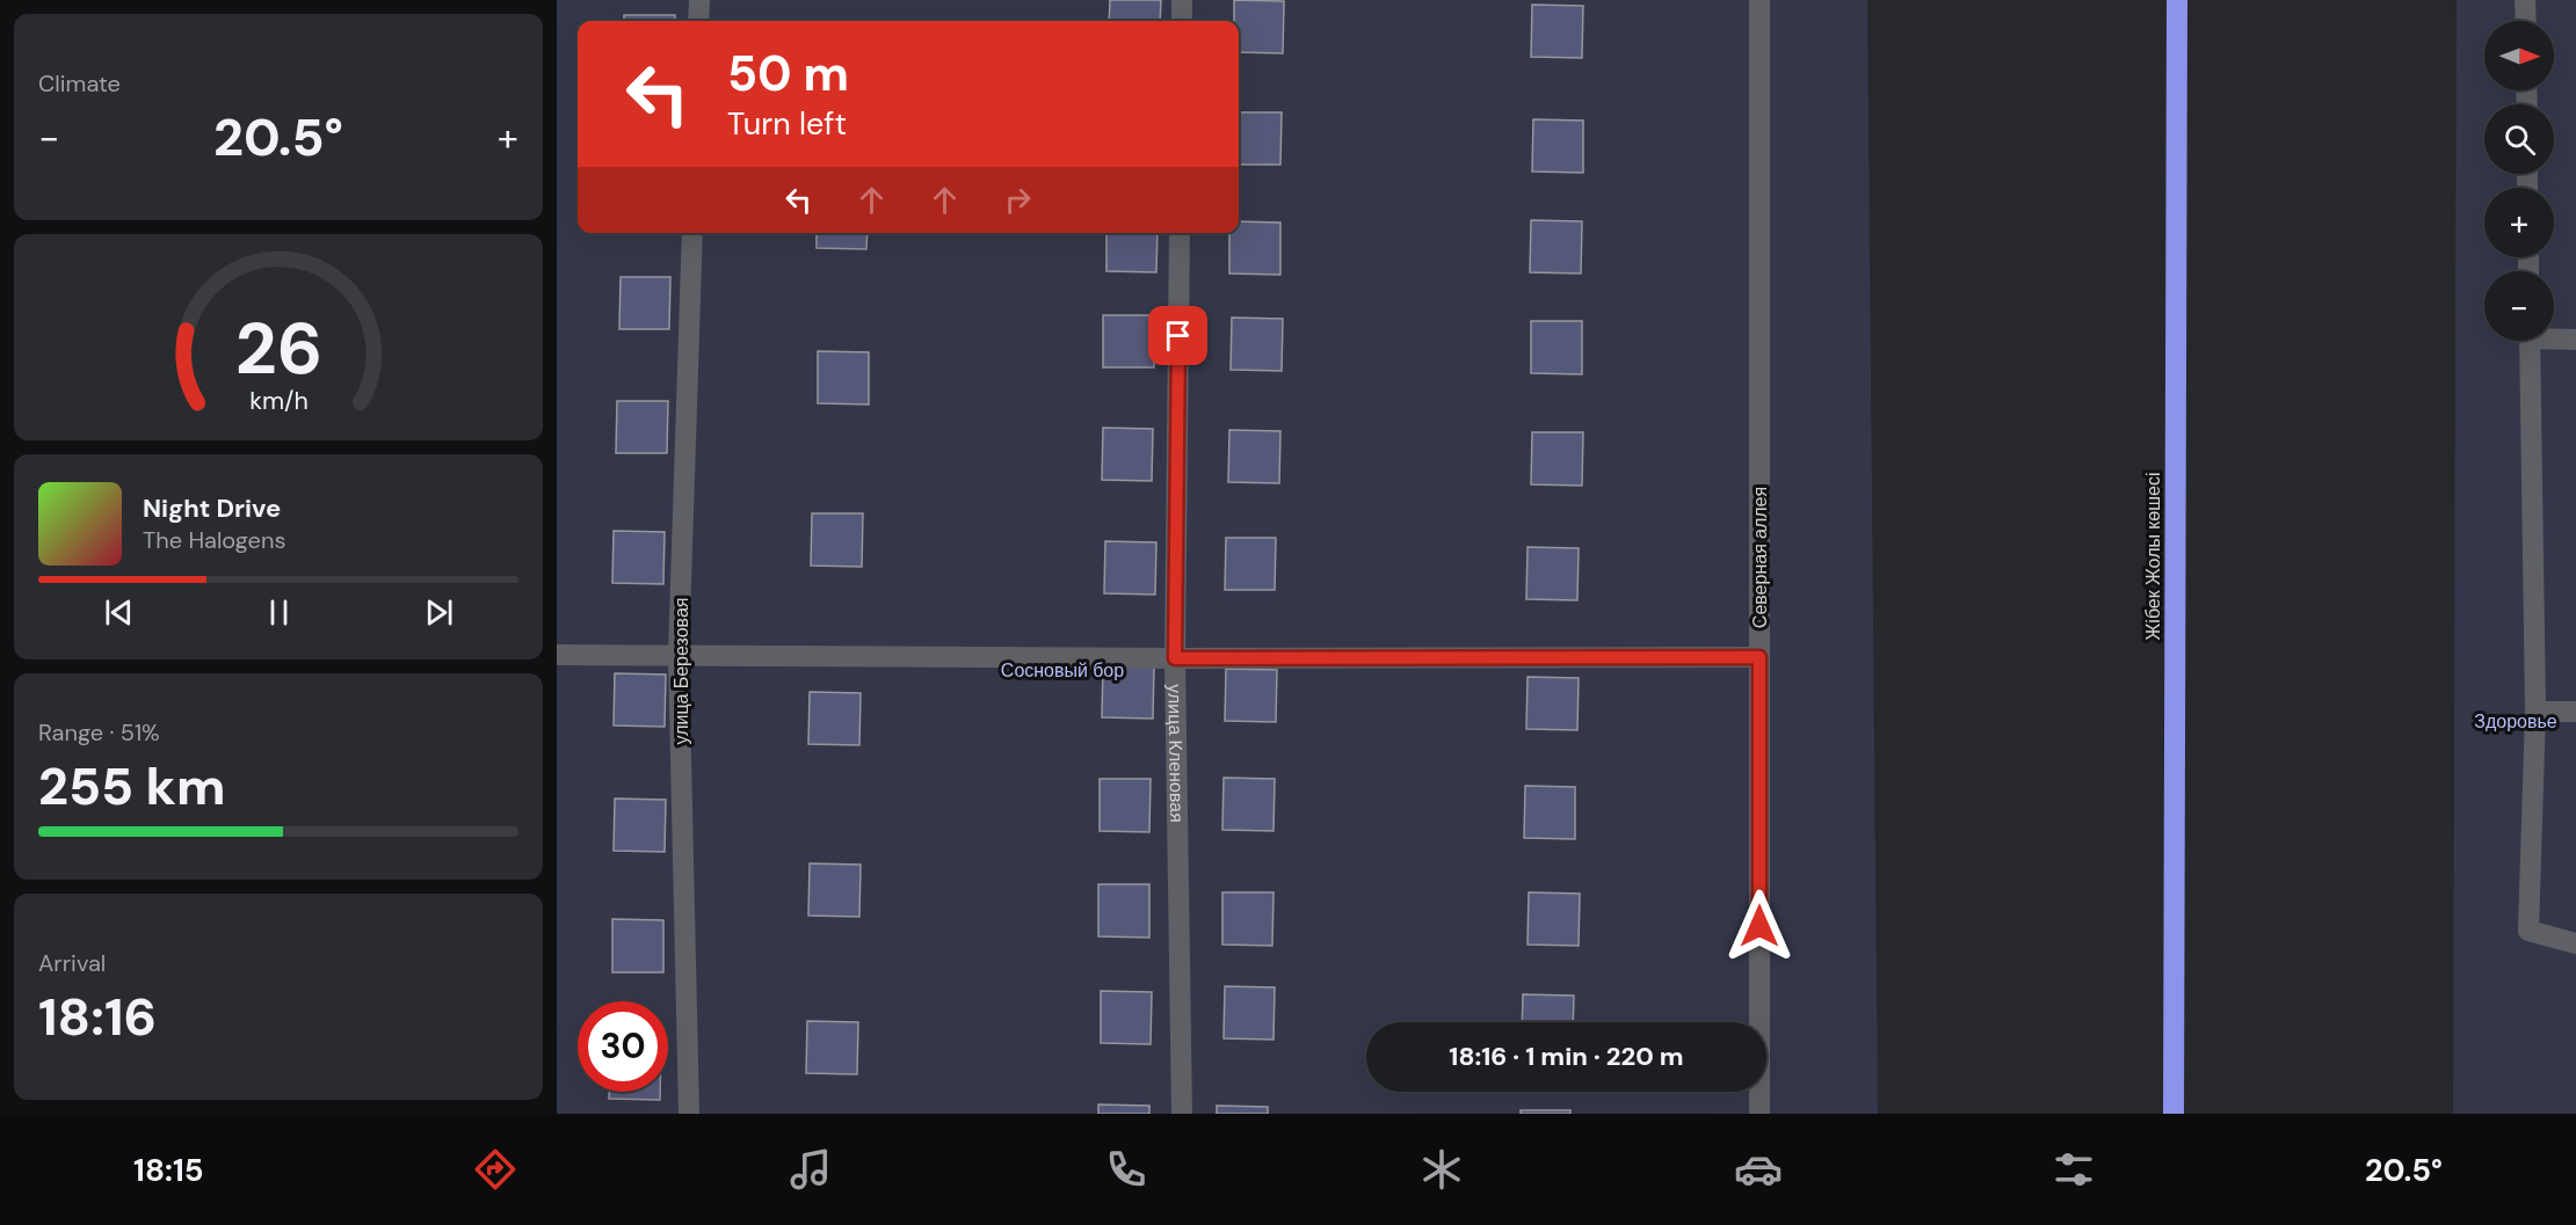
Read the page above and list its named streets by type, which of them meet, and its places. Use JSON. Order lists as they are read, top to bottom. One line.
{"streets":{"highway":["Жібек Жолы көшесі"],"street":["Северная аллея","улица Березовая","улица Кленовая"]},"parks":["Сосновый бор","Здоровье"],"north":"right","page":{"tile":["Climate",["Range · 51%","255 km"],["Arrival","18:16"]],"map_buttons":["+","−"],"turn":["50 m","Turn left"],"heat":["−","20.5°","+"],"song":["Night Drive","The Halogens"],"limit":"30","trip":"18:16 · 1 min · 220 m","tabs":["18:15","20.5°"],"gauge":["26","km/h"]}}
